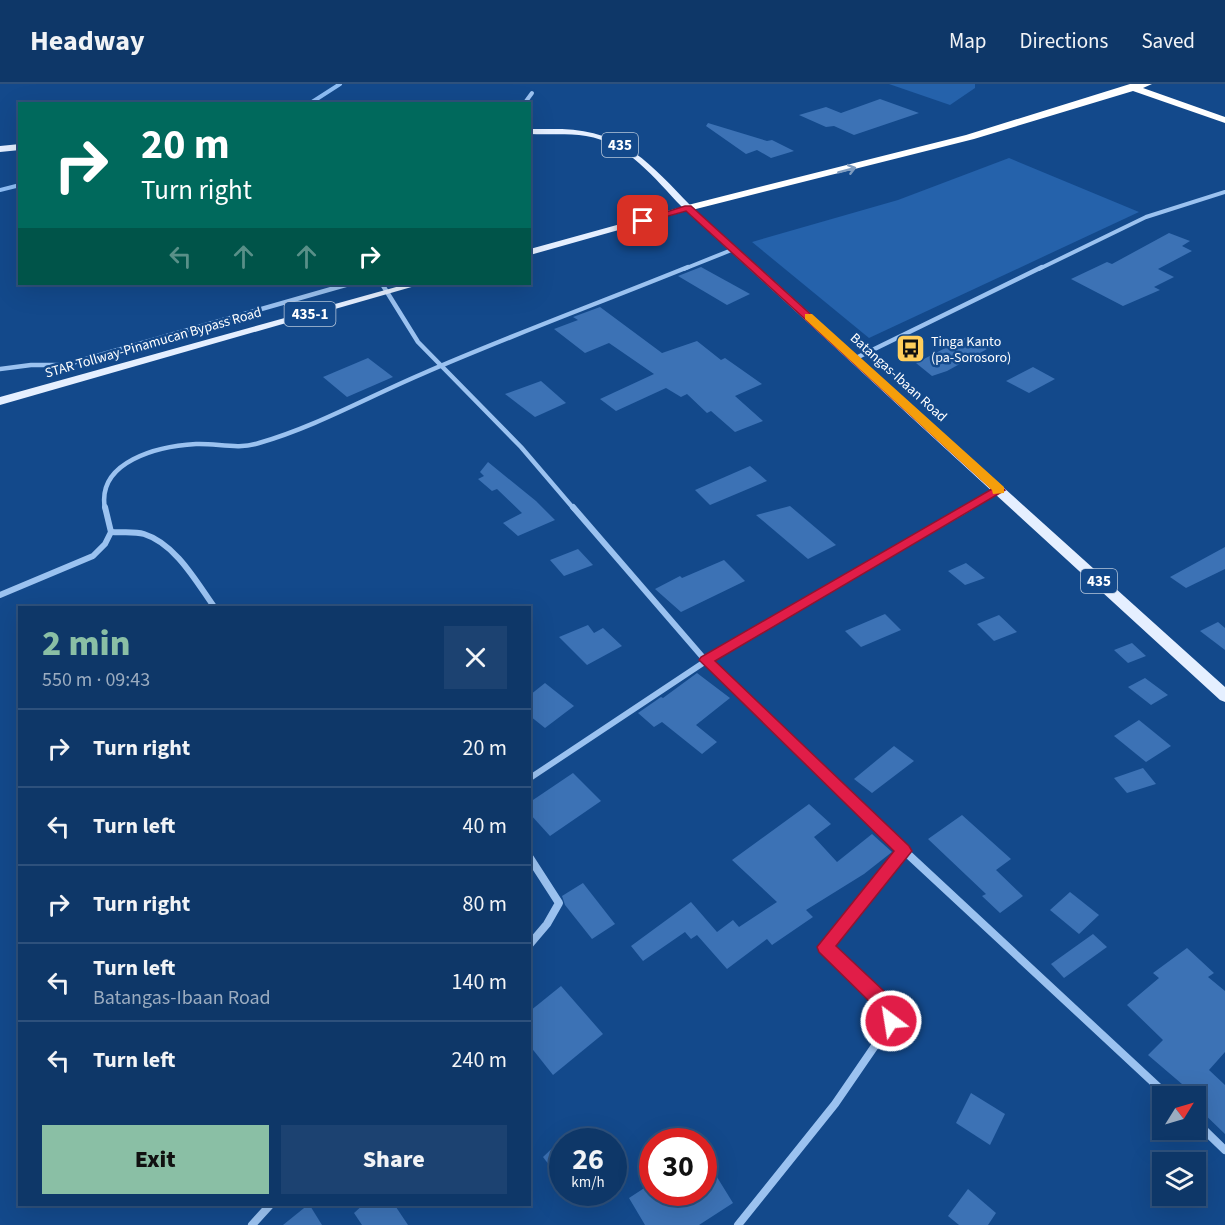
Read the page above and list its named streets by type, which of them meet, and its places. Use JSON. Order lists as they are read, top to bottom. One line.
{"streets":{"main road":["435","435-1","STAR Tollway-Pinamucan Bypass Road","Batangas-Ibaan Road"]},"places":{"bus stop":["Tinga Kanto (pa-Sorosoro)"]},"north":"top right","page":{"header":"Headway","nav":["Map","Directions","Saved"],"turn":["20 m","Turn right"],"heading":["2 min","550 m · 09:43"],"list":[{"name":"Turn right","value":"20 m"},{"name":"Turn left","value":"40 m"},{"name":"Turn right","value":"80 m"},{"name":"Turn left","note":"Batangas-Ibaan Road","value":"140 m"},{"name":"Turn left","value":"240 m"}],"buttons":["Exit","Share"],"speed":"26 km/h","limit":"30"}}
